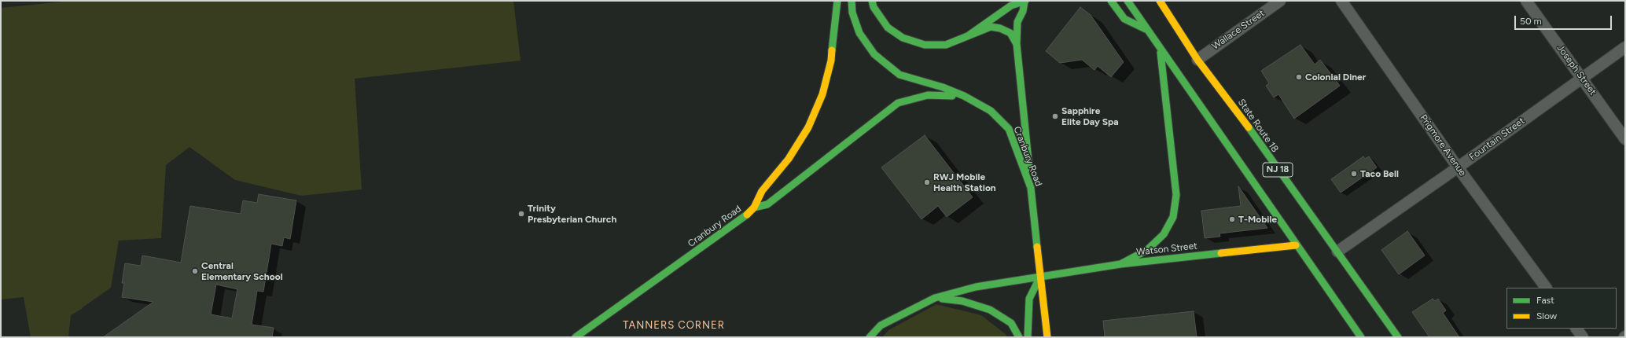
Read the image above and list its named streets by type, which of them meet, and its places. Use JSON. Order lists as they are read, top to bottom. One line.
{"streets":{"main road":["State Route 18","Cranbury Road","NJ 18","Watson Street"],"street":["Wallace Street","Joseph Street","Fountain Street","Prigmore Avenue"]},"crossings":[["Wallace Street","State Route 18"],["Joseph Street","Fountain Street"],["State Route 18","Fountain Street"],["Fountain Street","Prigmore Avenue"],["Cranbury Road","Watson Street"],["NJ 18","Watson Street"]],"districts":["TANNERS CORNER"],"places":["Colonial Diner","Sapphire Elite Day Spa","Taco Bell","RWJ Mobile Health Station","Trinity Presbyterian Church","T-Mobile","Central Elementary School"],"legend":["Fast","Slow"],"scale_bar":"50 m"}
